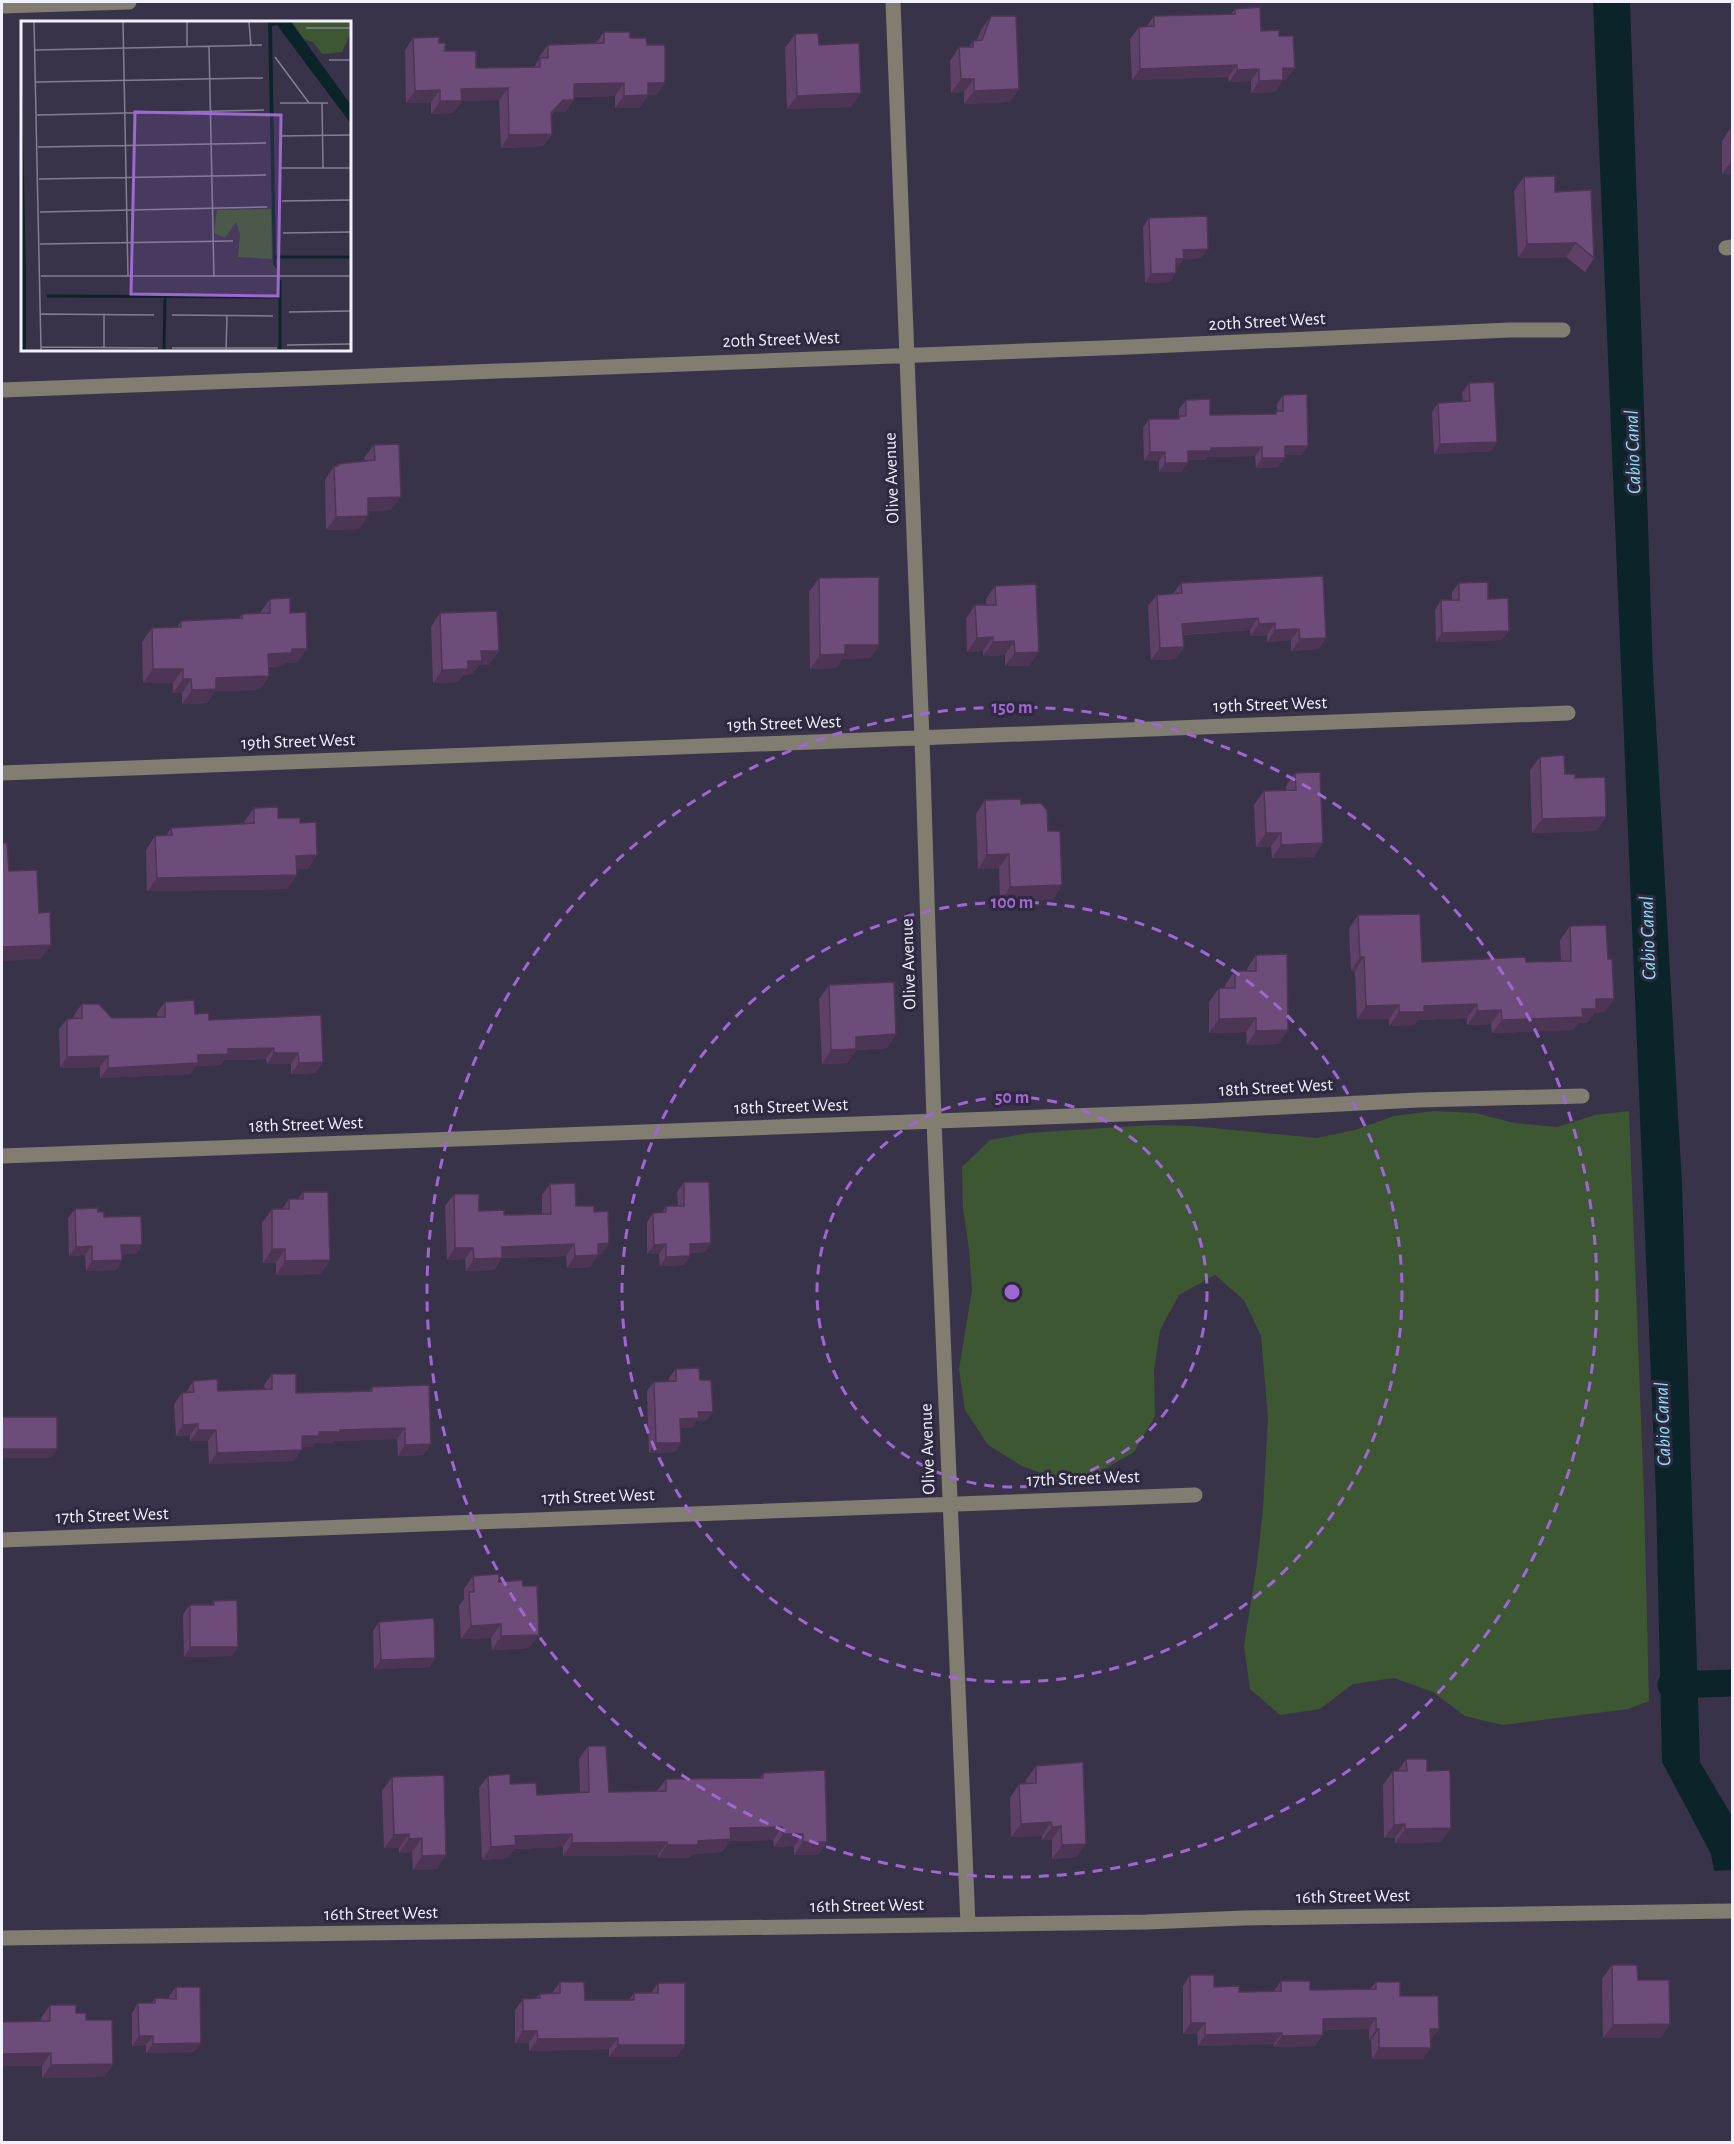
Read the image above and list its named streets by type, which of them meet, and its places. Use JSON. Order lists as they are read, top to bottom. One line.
{"streets":{"street":["20th Street West","Olive Avenue","19th Street West","18th Street West","17th Street West","16th Street West"]},"crossings":[["20th Street West","Olive Avenue"],["Olive Avenue","19th Street West"],["Olive Avenue","18th Street West"],["Olive Avenue","17th Street West"],["Olive Avenue","16th Street West"]],"water":["Cabio Canal"],"rings":["150 m","100 m","50 m"]}
